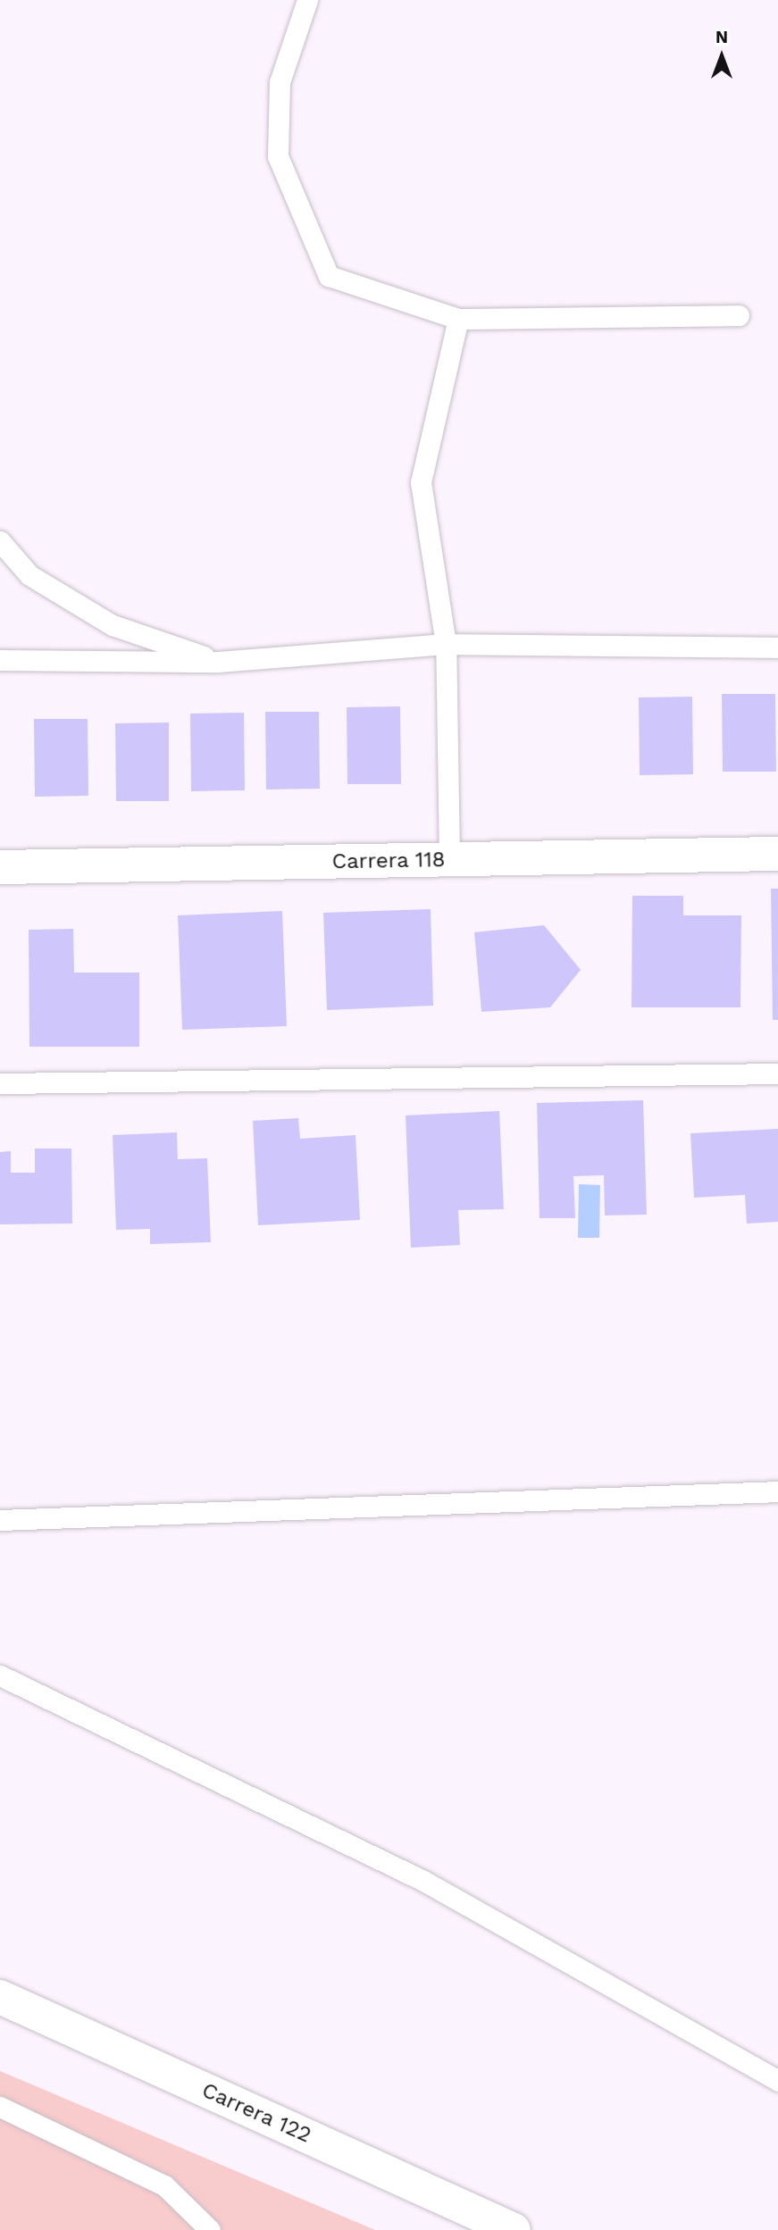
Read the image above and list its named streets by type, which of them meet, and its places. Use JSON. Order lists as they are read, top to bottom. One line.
{"streets":{"street":["Carrera 118","Carrera 122"]},"north":"top"}
